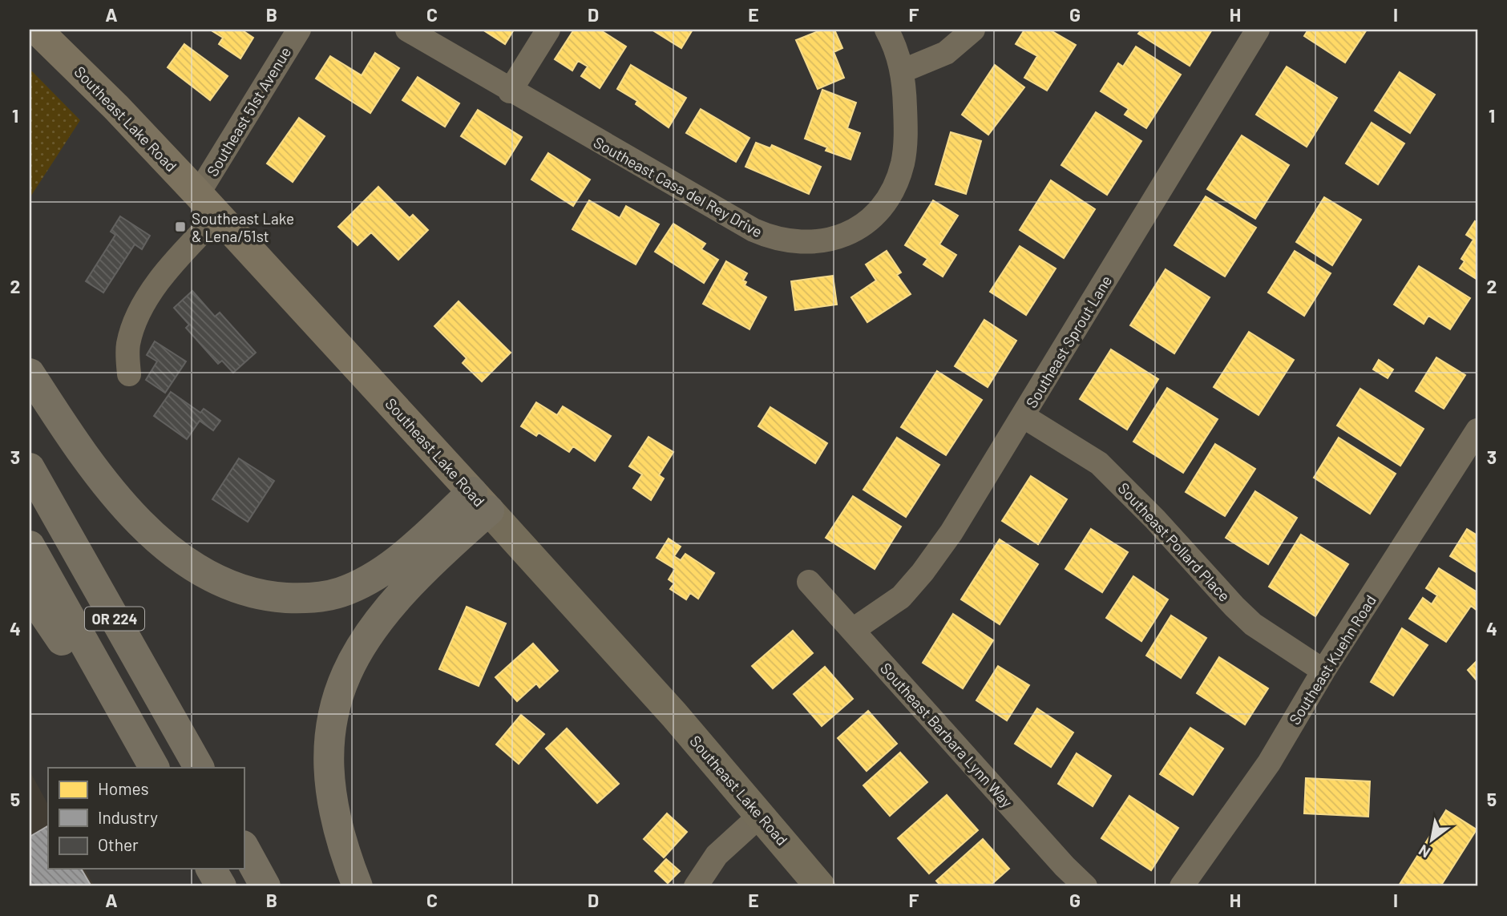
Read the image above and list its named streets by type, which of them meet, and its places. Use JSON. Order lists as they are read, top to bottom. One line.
{"streets":{"highway":["OR 224"],"main road":["Southeast Lake Road"],"street":["Southeast 51st Avenue","Southeast Casa del Rey Drive","Southeast Sprout Lane","Southeast Pollard Place","Southeast Kuehn Road","Southeast Barbara Lynn Way"]},"crossings":[["Southeast 51st Avenue","Southeast Lake Road"],["Southeast Sprout Lane","Southeast Pollard Place"],["Southeast Sprout Lane","Southeast Barbara Lynn Way"],["Southeast Pollard Place","Southeast Kuehn Road"]],"places":{"transit":["Southeast Lake & Lena/51st"]},"legend":["Homes","Industry","Other"],"north":"bottom left","grid":{"columns":["A","B","C","D","E","F","G","H","I"],"rows":["1","2","3","4","5"]}}
